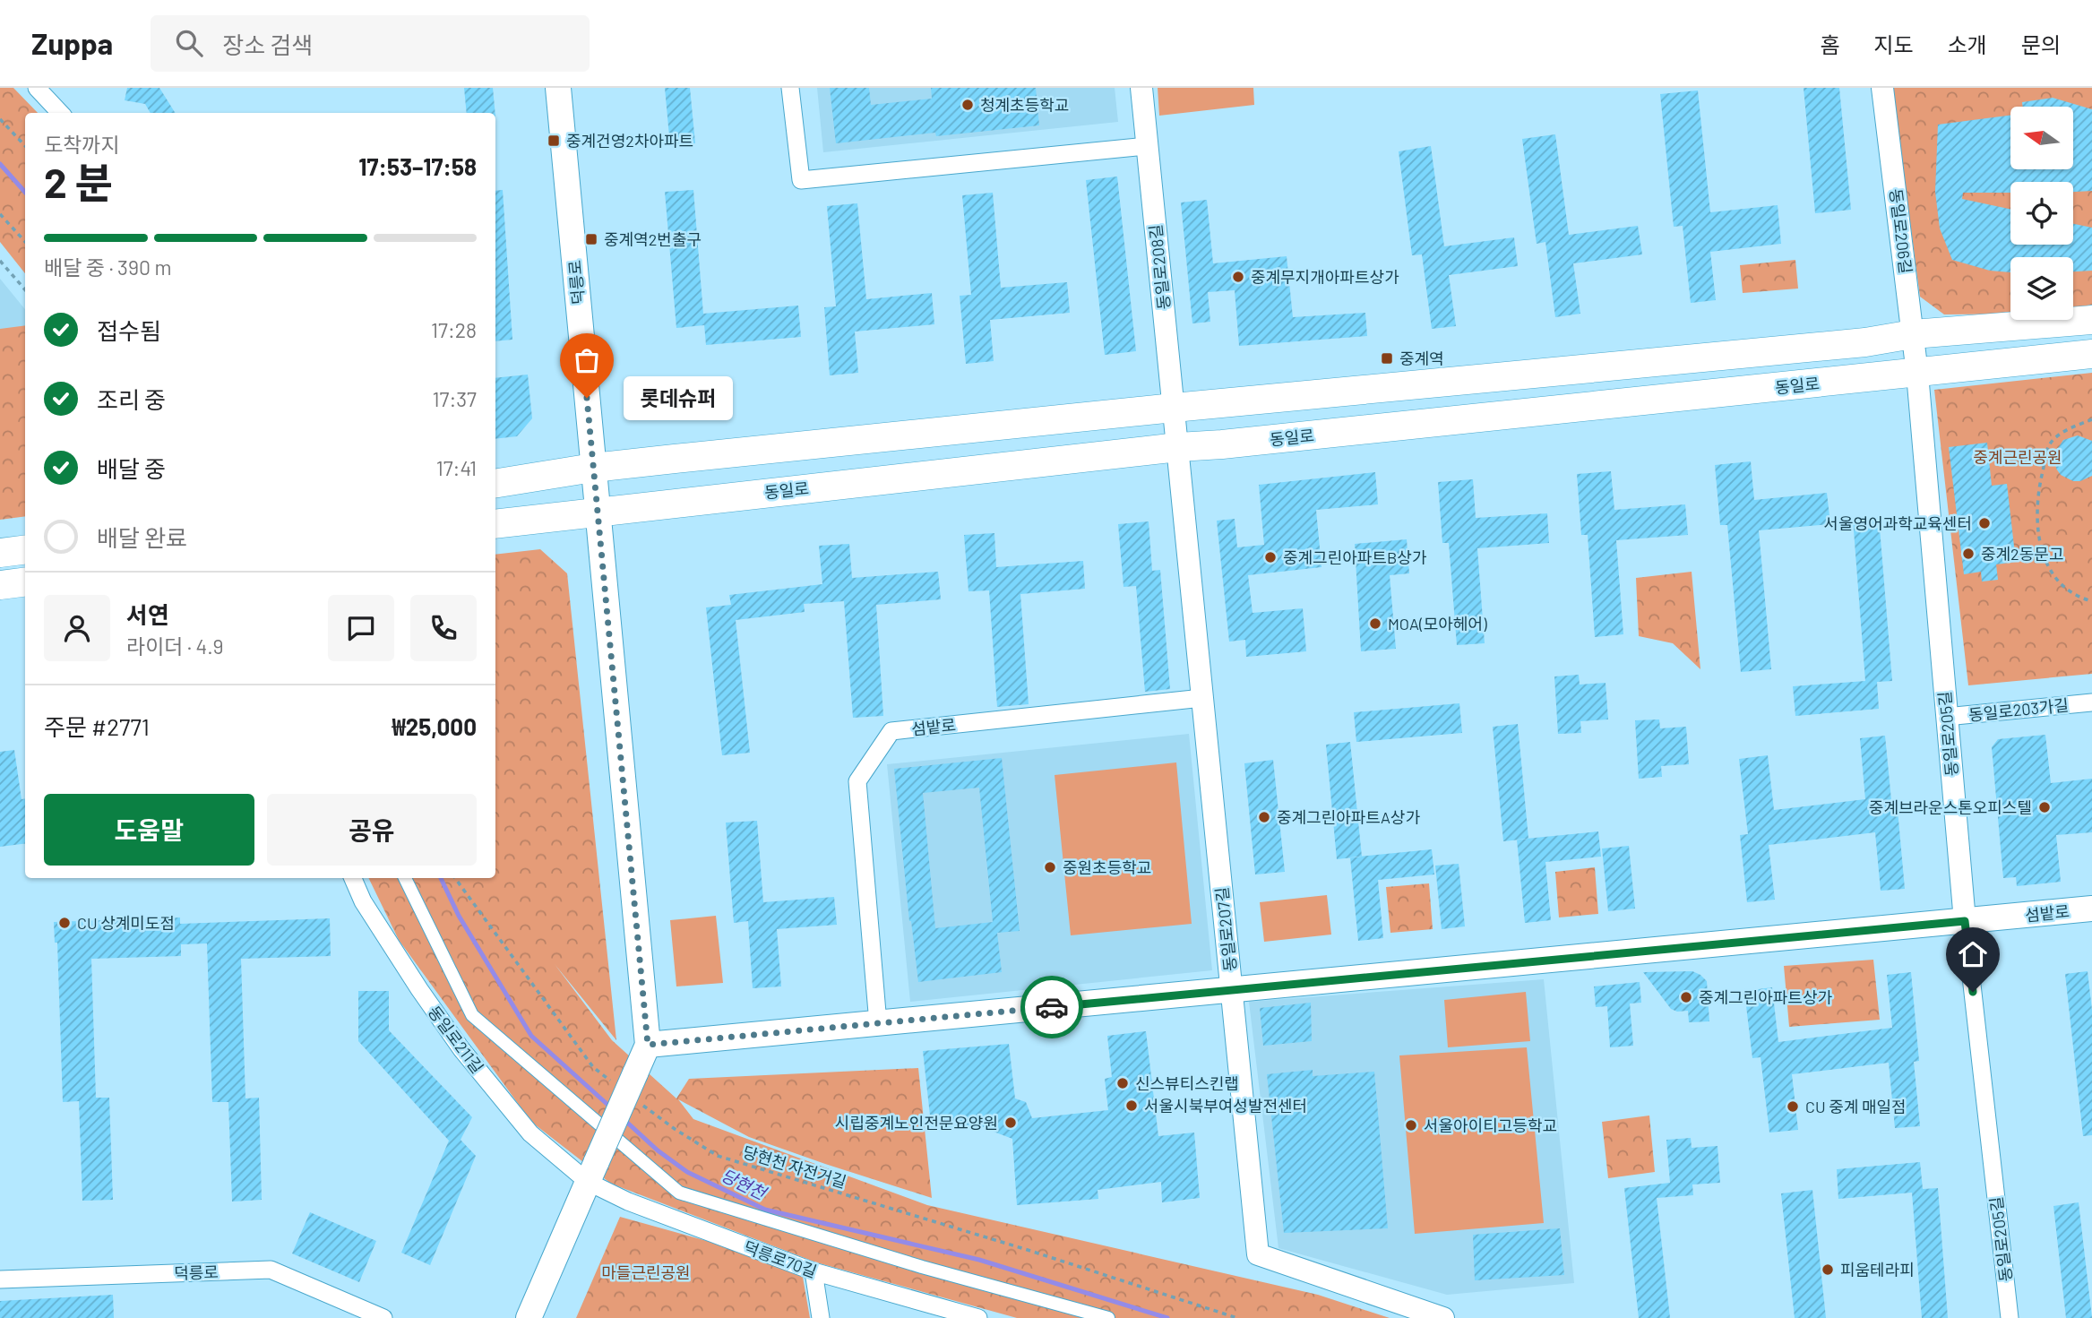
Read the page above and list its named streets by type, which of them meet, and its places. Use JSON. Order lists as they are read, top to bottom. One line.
{"streets":{"main road":["덕릉로","동일로","섬밭로"],"street":["동일로206길","동일로208길","동일로203가길","동일로205길","동일로207길","동일로211길","덕릉로70길"],"path":["당현천 자전거길"]},"crossings":[["동일로206길","동일로"],["동일로206길","동일로205길"],["동일로208길","동일로"],["동일로208길","동일로207길"],["덕릉로","동일로"],["덕릉로","섬밭로"],["덕릉로","동일로211길"],["덕릉로","덕릉로70길"],["동일로","동일로205길"],["동일로","동일로207길"],["동일로203가길","동일로205길"],["섬밭로","동일로205길"],["섬밭로","동일로207길"],["동일로211길","덕릉로70길"]],"water":["당현천"],"parks":["중계근린공원","마들근린공원"],"places":{"other":["청계초등학교","중계무지개아파트상가","롯데슈퍼","서울영어과학교육센터","중계2동문고","중계그린아파트B상가","MOA(모아헤어)","중계브라운스톤오피스텔","중계그린아파트A상가","중원초등학교","CU 상계미도점","중계그린아파트상가","신스뷰티스킨랩","서울시북부여성발전센터","CU 중계 매일점","시립중계노인전문요양원","서울아이티고등학교","피움테라피"],"transit":["중계건영2차아파트","중계역2번출구","중계역"]},"north":"left","page":{"header":"Zuppa","search":"장소 검색","nav":["홈","지도","소개","문의"],"heading":["2 분","도착까지","17:53–17:58"],"panel":["서연","라이더 · 4.9","주문 #2771","₩25,000"],"bar":"배달 중 · 390 m","list":[["접수됨","17:28"],["조리 중","17:37"],["배달 중","17:41"],"배달 완료"],"bubble":"롯데슈퍼","buttons":["도움말","공유"]}}
